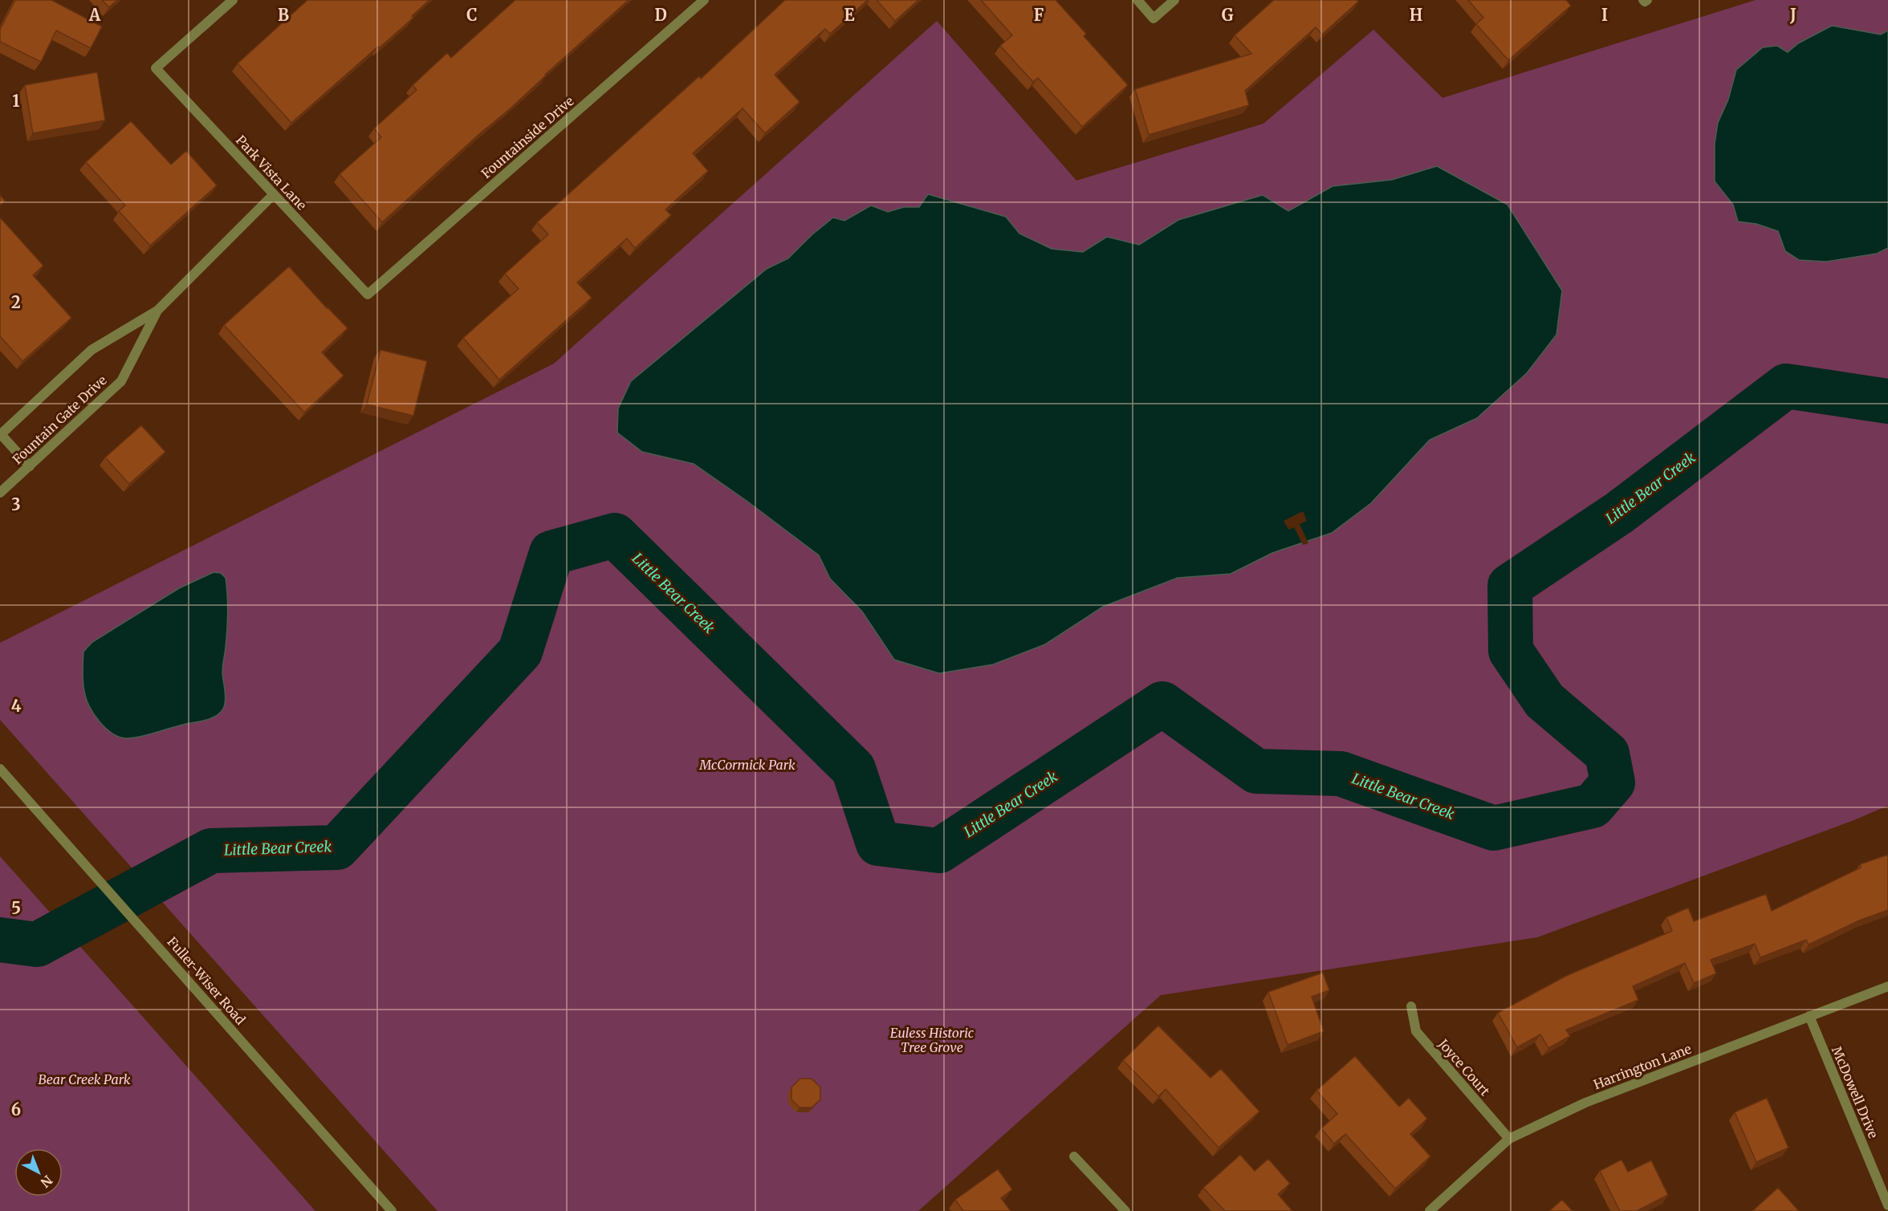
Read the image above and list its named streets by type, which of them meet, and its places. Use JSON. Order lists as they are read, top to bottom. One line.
{"streets":{"street":["Fountainside Drive","Park Vista Lane","Fountain Gate Drive","Fuller-Wiser Road","Harrington Lane","Joyce Court","McDowell Drive"]},"crossings":[["Fountainside Drive","Park Vista Lane"],["Park Vista Lane","Fountain Gate Drive"],["Harrington Lane","Joyce Court"],["Harrington Lane","McDowell Drive"]],"water":["Little Bear Creek"],"parks":["McCormick Park","Euless Historic Tree Grove","Bear Creek Park"],"north":"bottom right","grid":{"columns":["A","B","C","D","E","F","G","H","I","J"],"rows":["1","2","3","4","5","6"]}}
